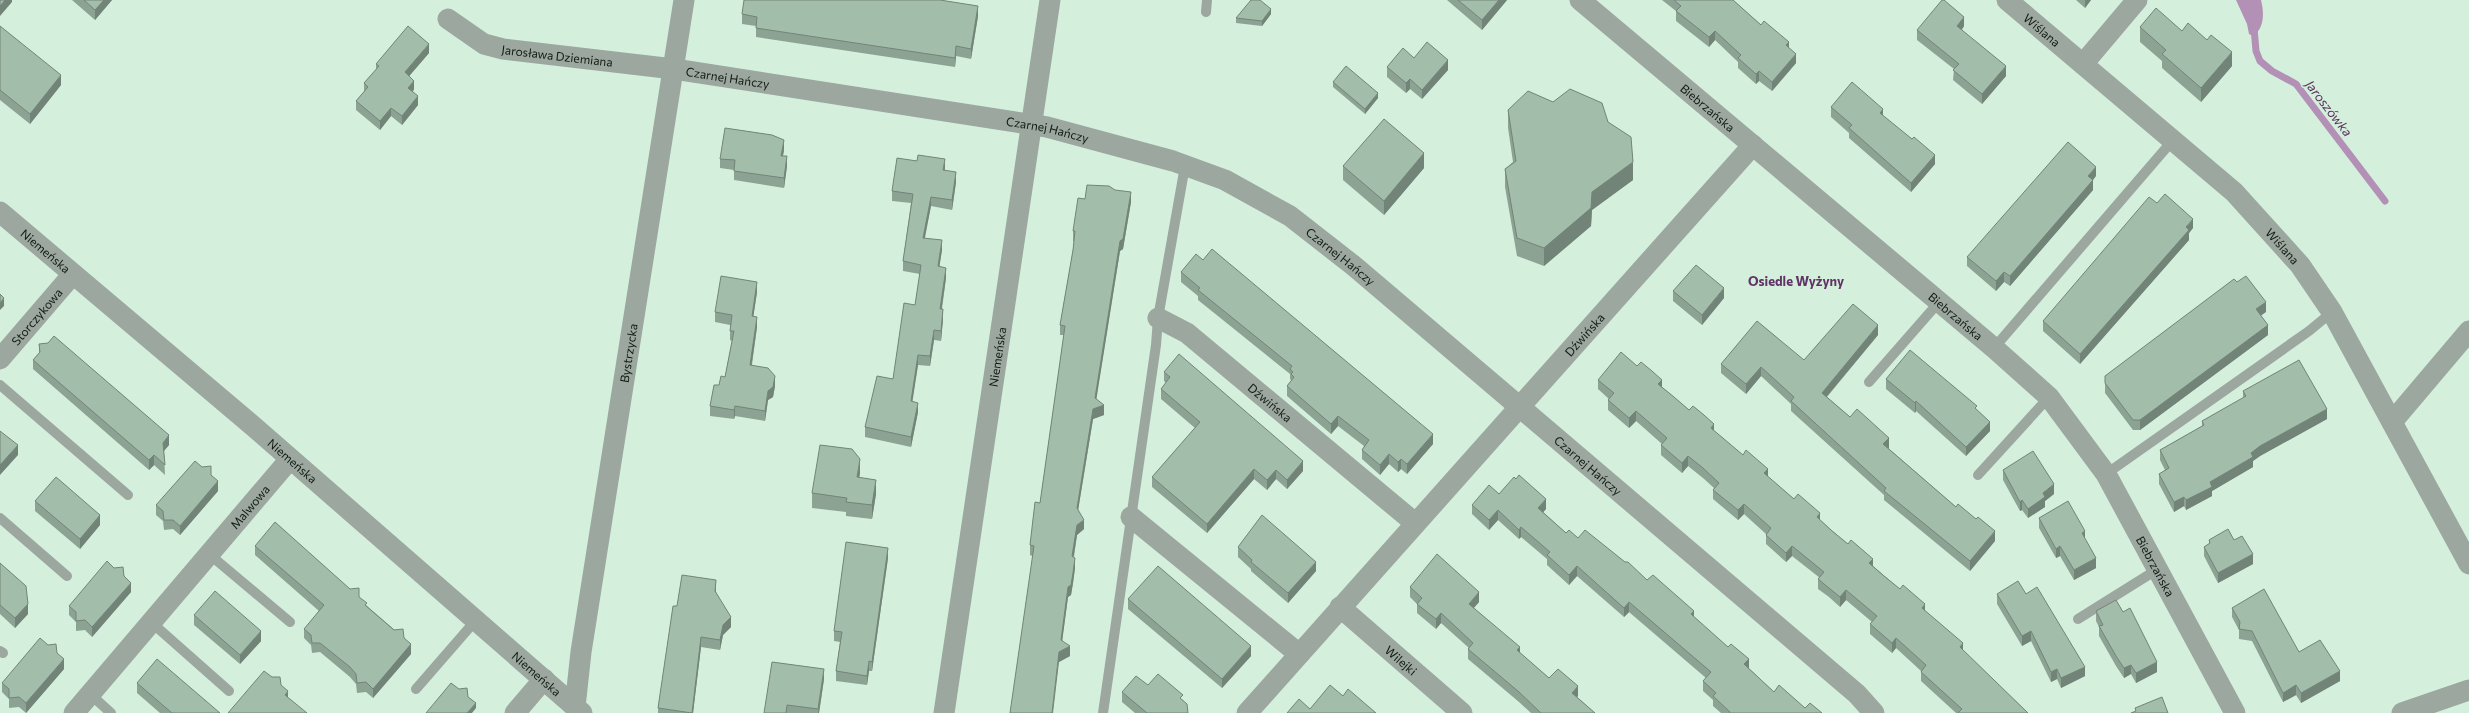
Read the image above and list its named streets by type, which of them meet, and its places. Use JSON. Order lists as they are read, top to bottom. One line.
{"streets":{"street":["Wiślana","Jarosława Dziemiana","Czarnej Hańczy","Biebrzańska","Niemeńska","Storczykowa","Dźwińska","Bystrzycka","Malwowa","Wilejki"]},"crossings":[["Jarosława Dziemiana","Czarnej Hańczy"],["Jarosława Dziemiana","Bystrzycka"],["Czarnej Hańczy","Niemeńska"],["Czarnej Hańczy","Dźwińska"],["Czarnej Hańczy","Bystrzycka"],["Biebrzańska","Dźwińska"],["Niemeńska","Storczykowa"],["Niemeńska","Bystrzycka"],["Niemeńska","Malwowa"],["Dźwińska","Wilejki"]],"districts":["Osiedle Wyżyny"],"water":["Jaroszówka"]}
